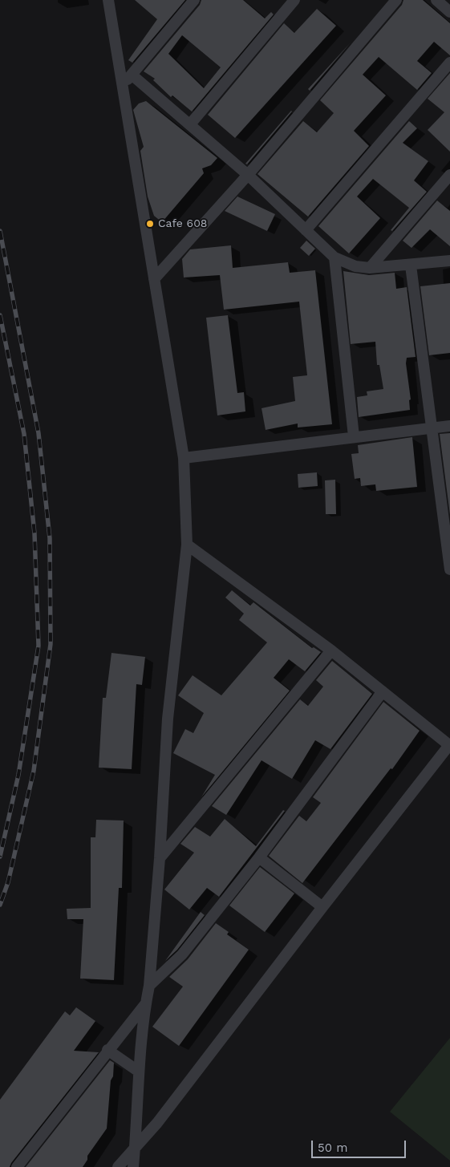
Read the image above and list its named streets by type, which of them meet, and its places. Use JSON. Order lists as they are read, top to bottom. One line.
{"places":["Cafe 608"],"scale_bar":"50 m"}
